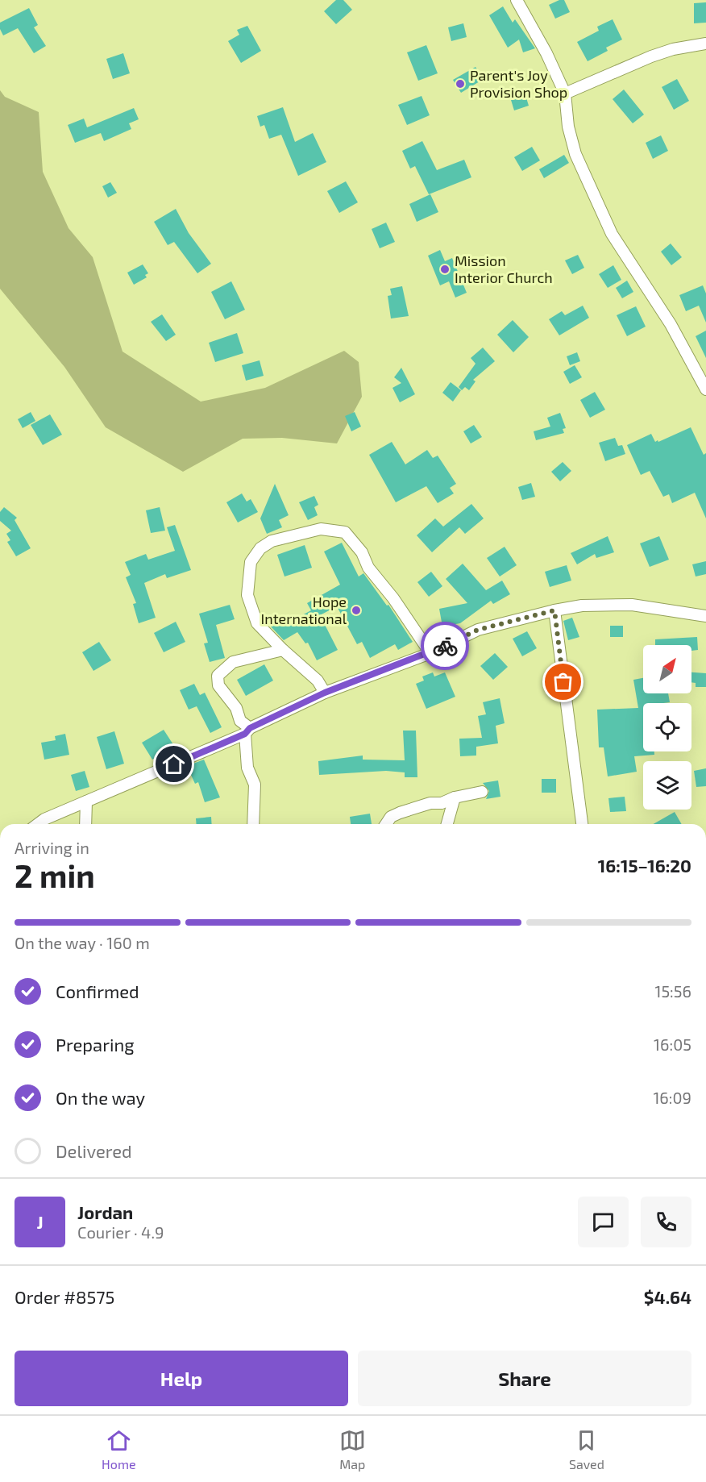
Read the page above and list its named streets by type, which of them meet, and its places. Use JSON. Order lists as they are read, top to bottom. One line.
{"places":["Parent's Joy Provision Shop","Mission Interior Church","Hope International"],"north":"top right","page":{"heading":["2 min","Arriving in","16:15–16:20"],"panel":["Jordan","Courier · 4.9","Order #8575","$4.64"],"bar":"On the way · 160 m","list":[["Confirmed","15:56"],["Preparing","16:05"],["On the way","16:09"],"Delivered"],"round":"J","buttons":["Help","Share"],"tabs":["Home","Map","Saved"]}}
